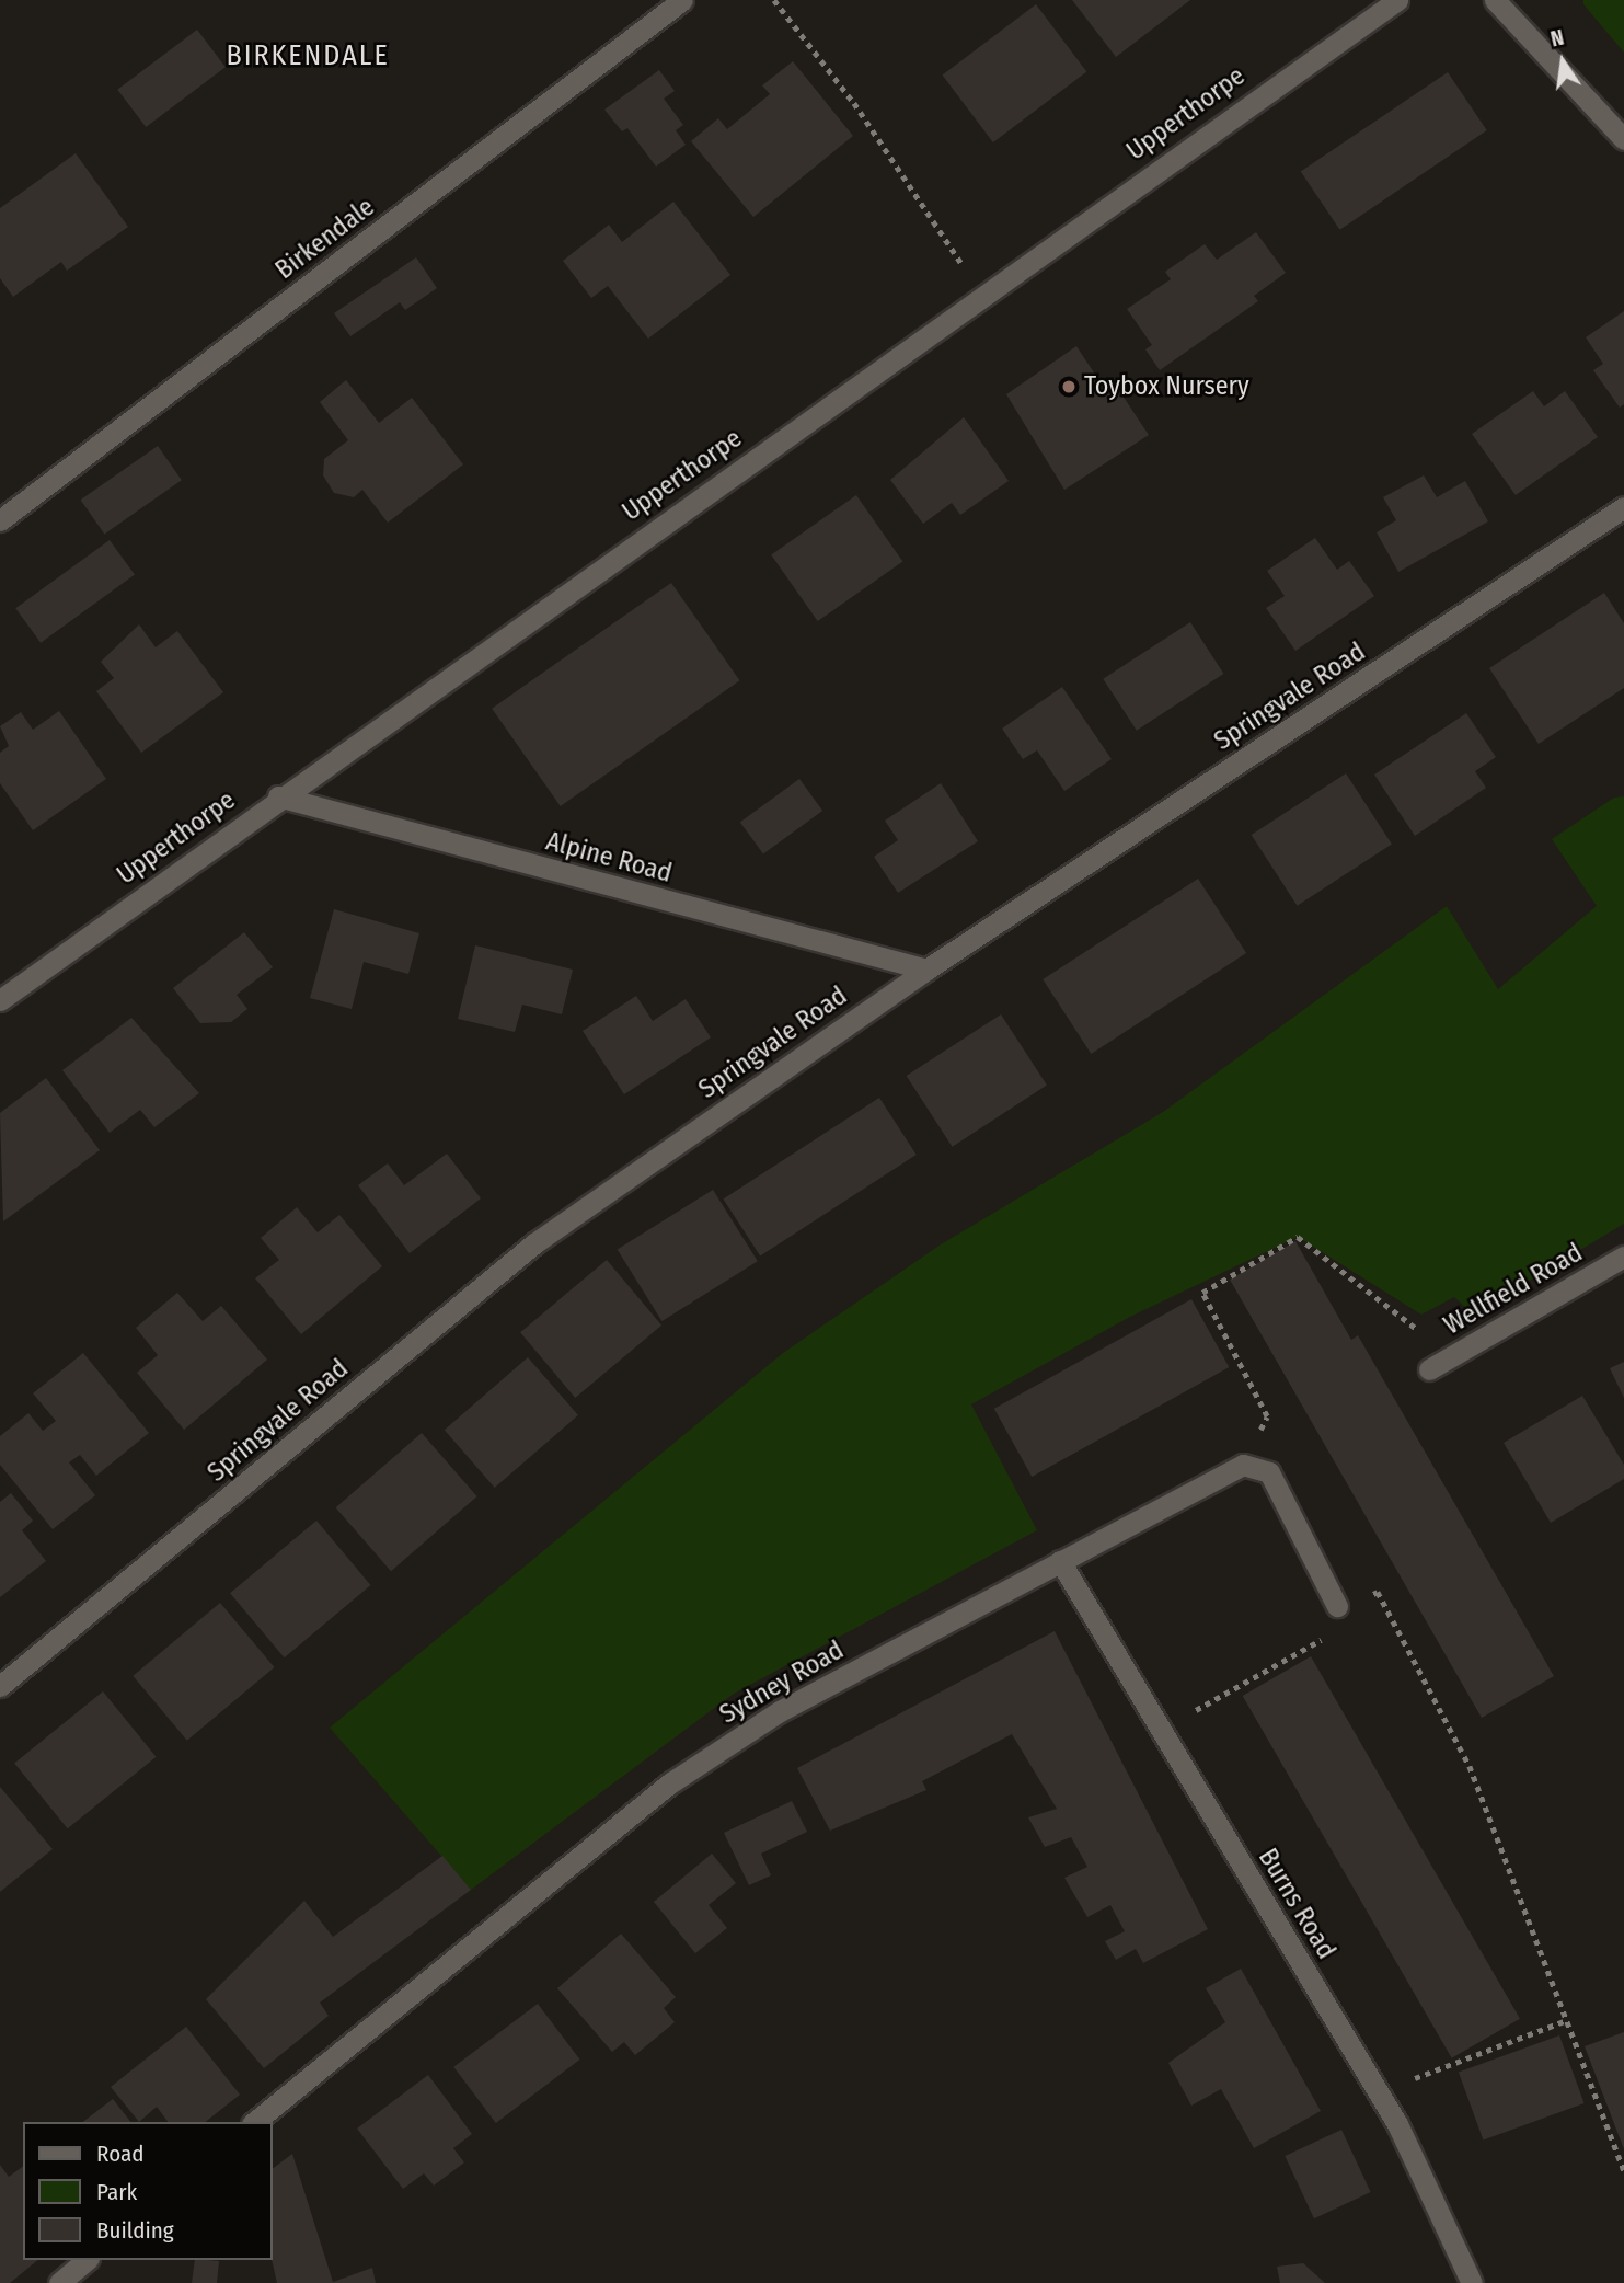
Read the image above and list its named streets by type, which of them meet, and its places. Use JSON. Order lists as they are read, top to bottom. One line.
{"streets":{"street":["Upperthorpe","Birkendale","Springvale Road","Alpine Road","Wellfield Road","Sydney Road","Burns Road"]},"crossings":[["Upperthorpe","Alpine Road"],["Springvale Road","Alpine Road"],["Sydney Road","Burns Road"]],"districts":["BIRKENDALE"],"places":["Toybox Nursery"],"legend":["Road","Park","Building"],"north":"top"}
